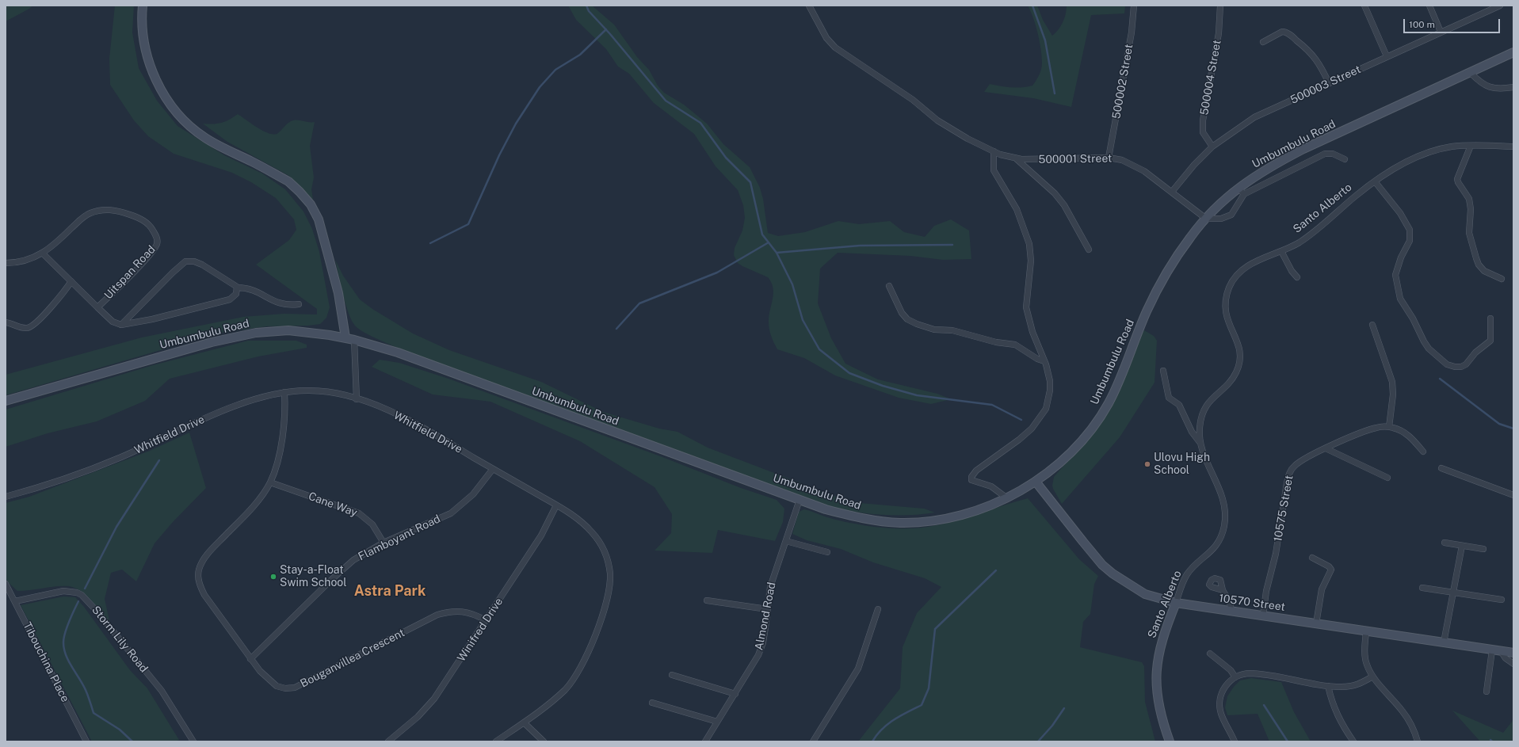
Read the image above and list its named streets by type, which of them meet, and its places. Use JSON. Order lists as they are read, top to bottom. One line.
{"streets":{"main road":["Umbumbulu Road","Santo Alberto","10570 Street"],"street":["500004 Street","500002 Street","500003 Street","500001 Street","Uitspan Road","Whitfield Drive","Cane Way","10575 Street","Flamboyant Road","Almond Road","Winifred Drive","Storm Lily Road","Bouganvillea Crescent","Tibouchina Place"]},"crossings":[["500004 Street","500003 Street"],["500002 Street","500001 Street"],["500003 Street","500001 Street"],["Umbumbulu Road","500001 Street"],["Umbumbulu Road","10570 Street"],["Umbumbulu Road","Almond Road"],["Santo Alberto","10570 Street"],["Whitfield Drive","Flamboyant Road"],["Whitfield Drive","Winifred Drive"],["Whitfield Drive","Bouganvillea Crescent"],["Cane Way","Flamboyant Road"],["Cane Way","Bouganvillea Crescent"],["10575 Street","10570 Street"],["Flamboyant Road","Bouganvillea Crescent"],["Winifred Drive","Bouganvillea Crescent"],["Storm Lily Road","Tibouchina Place"]],"districts":["Astra Park"],"places":["Ulovu High School","Stay-a-Float Swim School"],"scale_bar":"100 m"}
